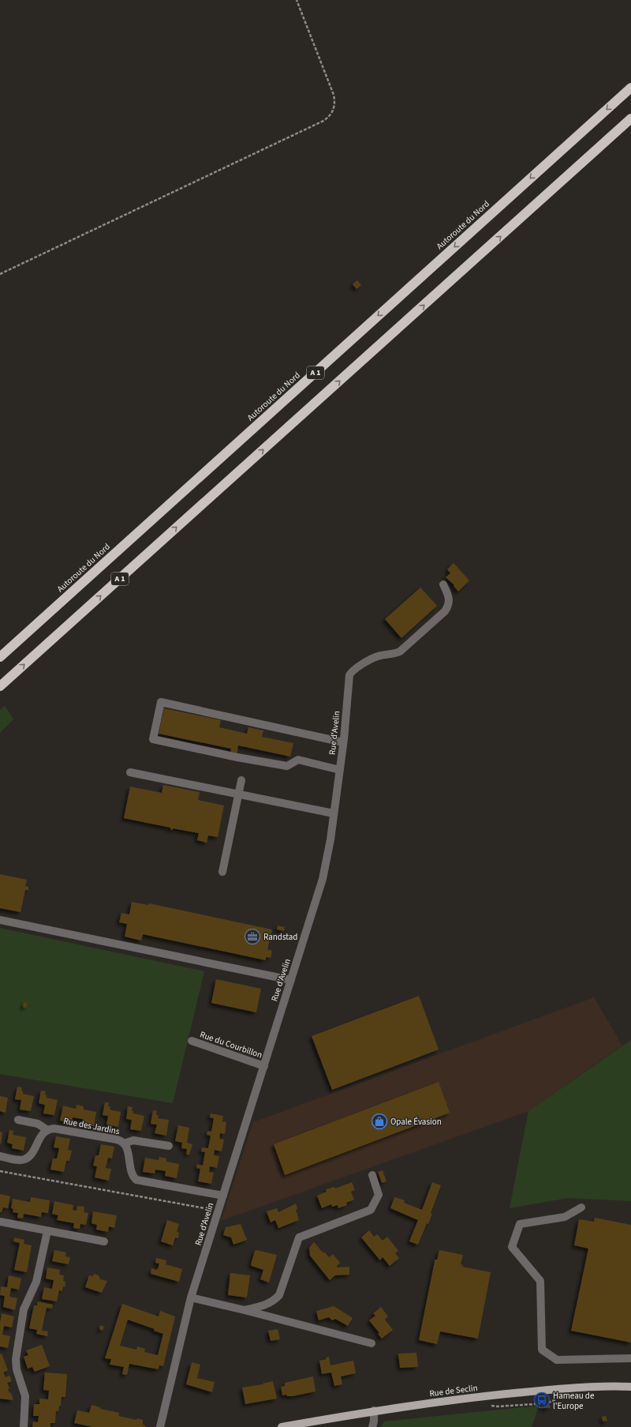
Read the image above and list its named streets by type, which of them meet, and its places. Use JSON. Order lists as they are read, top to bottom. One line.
{"streets":{"highway":["Autoroute du Nord","A 1"],"main road":["Rue de Seclin"],"street":["Rue d'Avelin","Rue du Courbillon","Rue des Jardins"]},"crossings":[["Rue d'Avelin","Rue du Courbillon"],["Rue d'Avelin","Rue des Jardins"]],"places":{"office":["Randstad"],"shop":["Opale Évasion"],"bus stop":["Hameau de l'Europe"]}}
